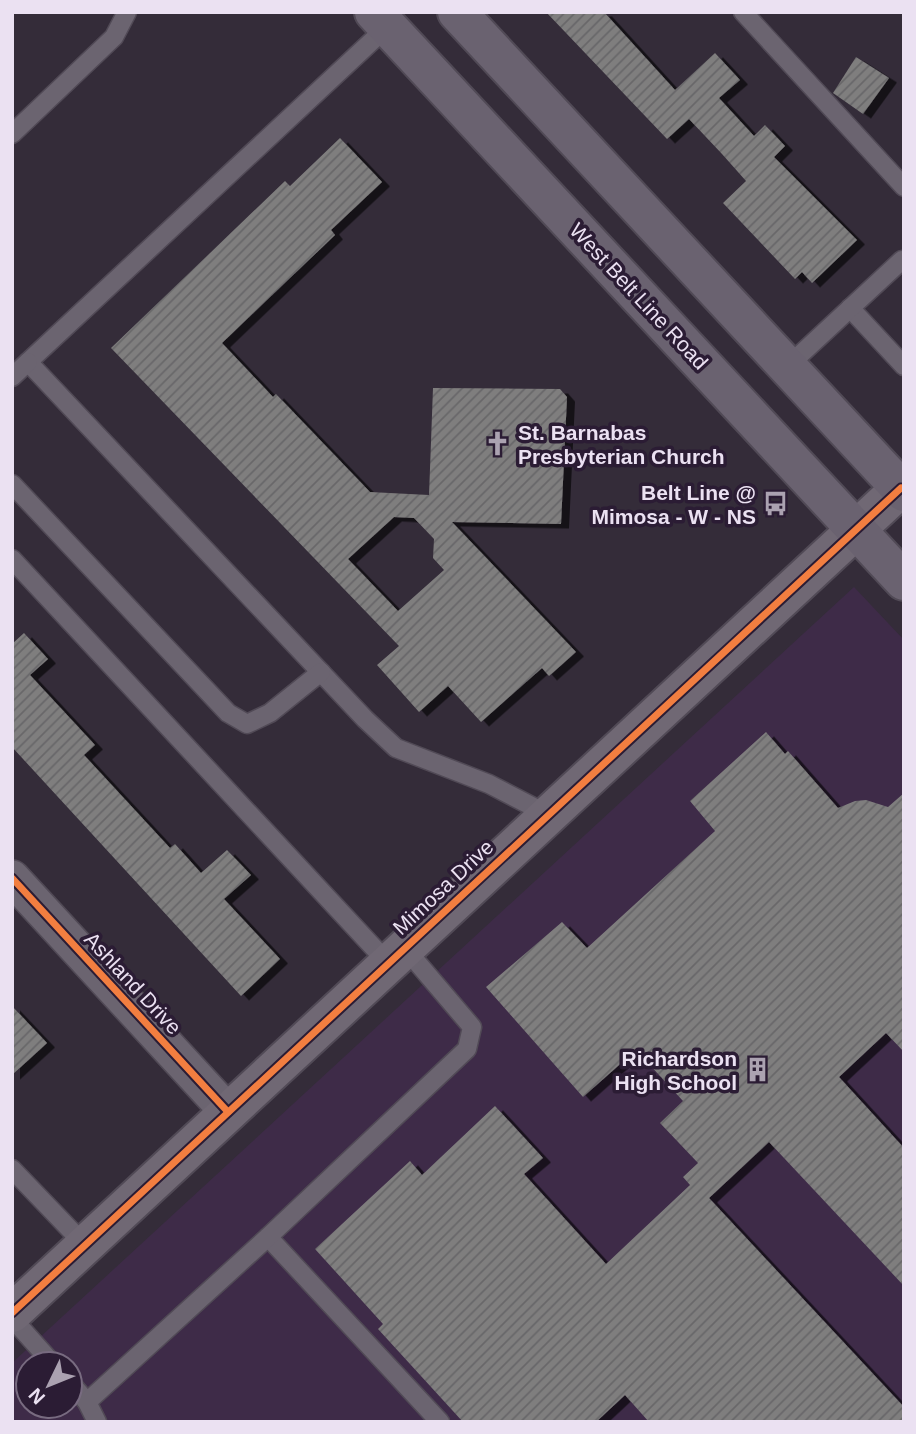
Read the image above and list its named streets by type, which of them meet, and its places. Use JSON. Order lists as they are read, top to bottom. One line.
{"streets":{"main road":["West Belt Line Road"],"street":["Mimosa Drive","Ashland Drive"]},"crossings":[["West Belt Line Road","Mimosa Drive"],["Mimosa Drive","Ashland Drive"]],"places":{"church":["St. Barnabas Presbyterian Church"],"bus stop":["Belt Line @ Mimosa - W - NS"],"building":["Richardson High School"]},"north":"bottom left"}
